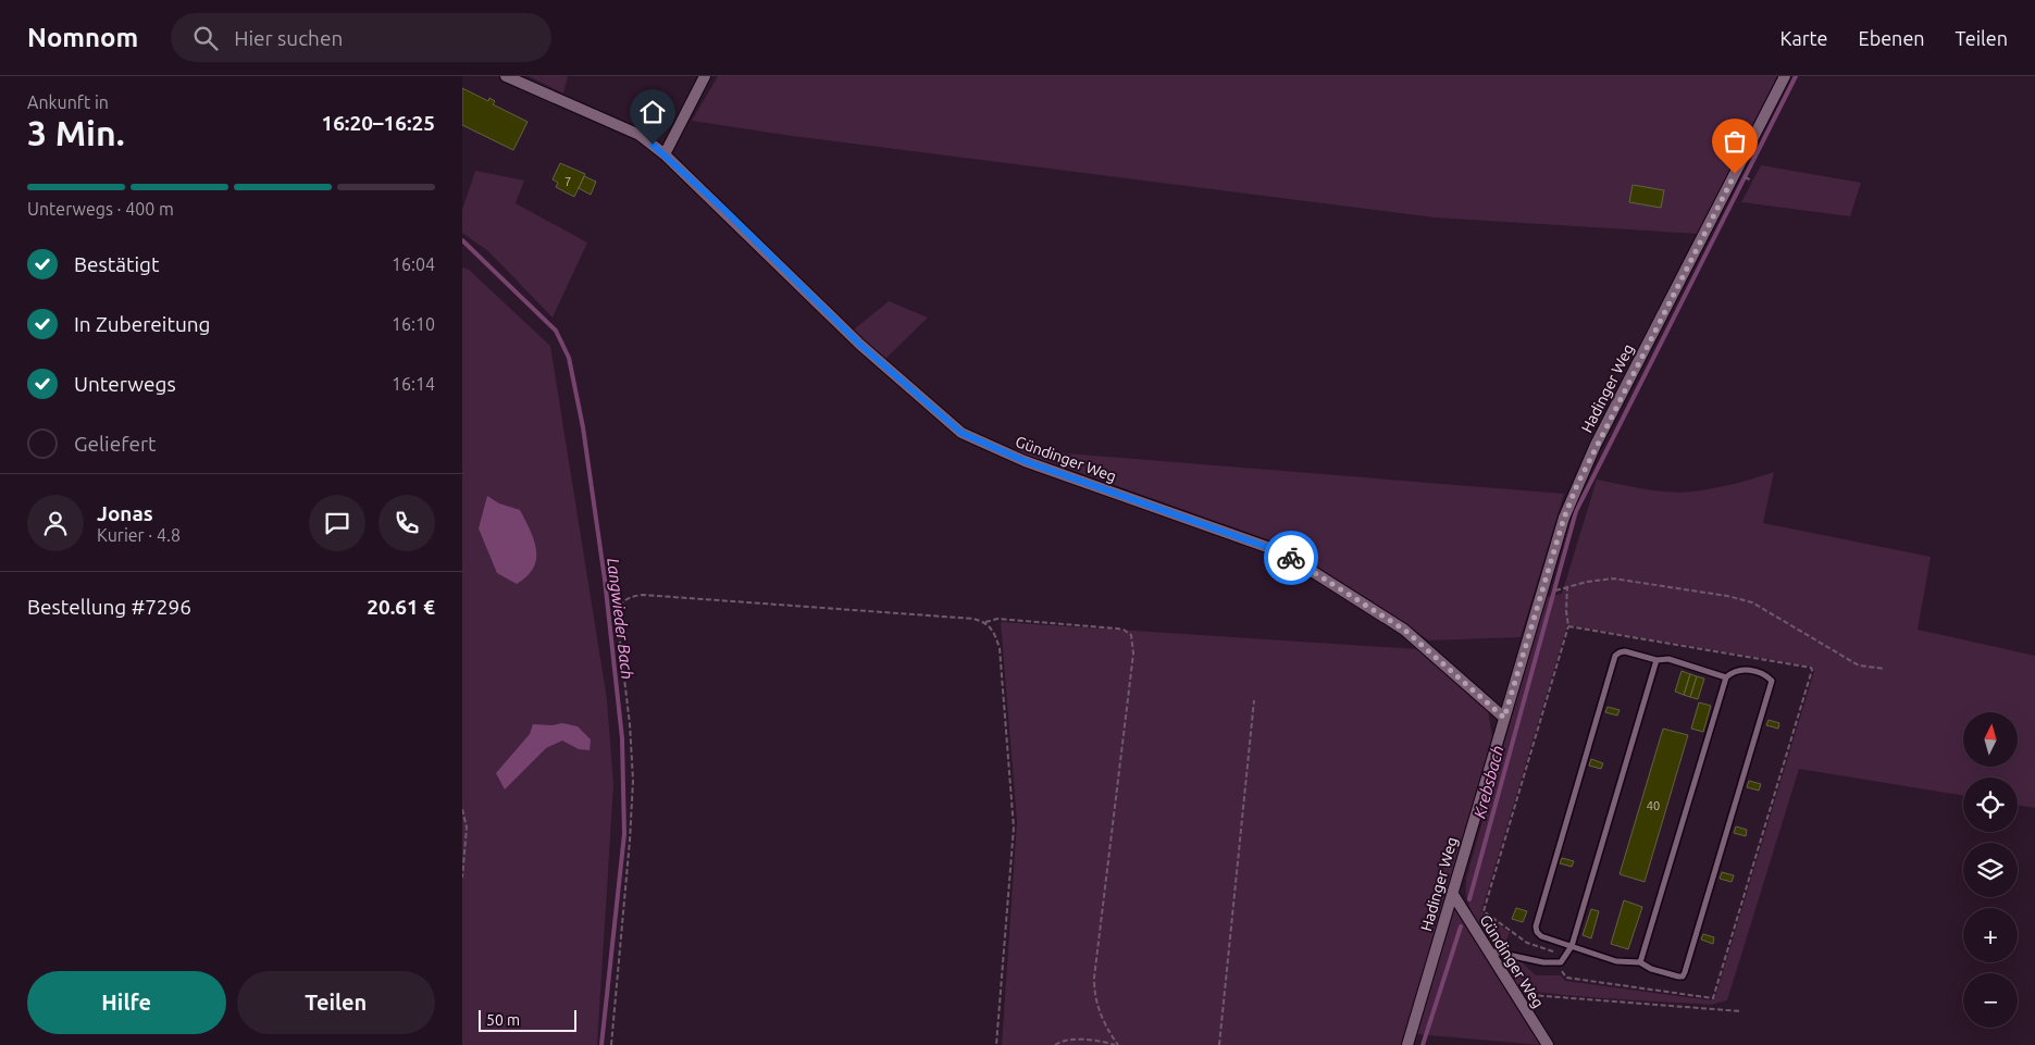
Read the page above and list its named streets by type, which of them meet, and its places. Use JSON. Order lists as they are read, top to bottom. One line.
{"streets":{"street":["Hadinger Weg","Gündinger Weg"]},"crossings":[["Hadinger Weg","Gündinger Weg"]],"water":["Langwieder Bach","Krebsbach"],"house_numbers":["7","40"],"scale_bar":"50 m","north":"top","page":{"header":"Nomnom","search":"Hier suchen","nav":["Karte","Ebenen","Teilen"],"heading":["3 Min.","Ankunft in","16:20–16:25"],"panel":["Jonas","Kurier · 4.8","Bestellung #7296","20.61 €"],"bar":"Unterwegs · 400 m","list":[["Bestätigt","16:04"],["In Zubereitung","16:10"],["Unterwegs","16:14"],"Geliefert"],"map_buttons":["+","−"],"buttons":["Hilfe","Teilen"],"scale":"50 m"}}
